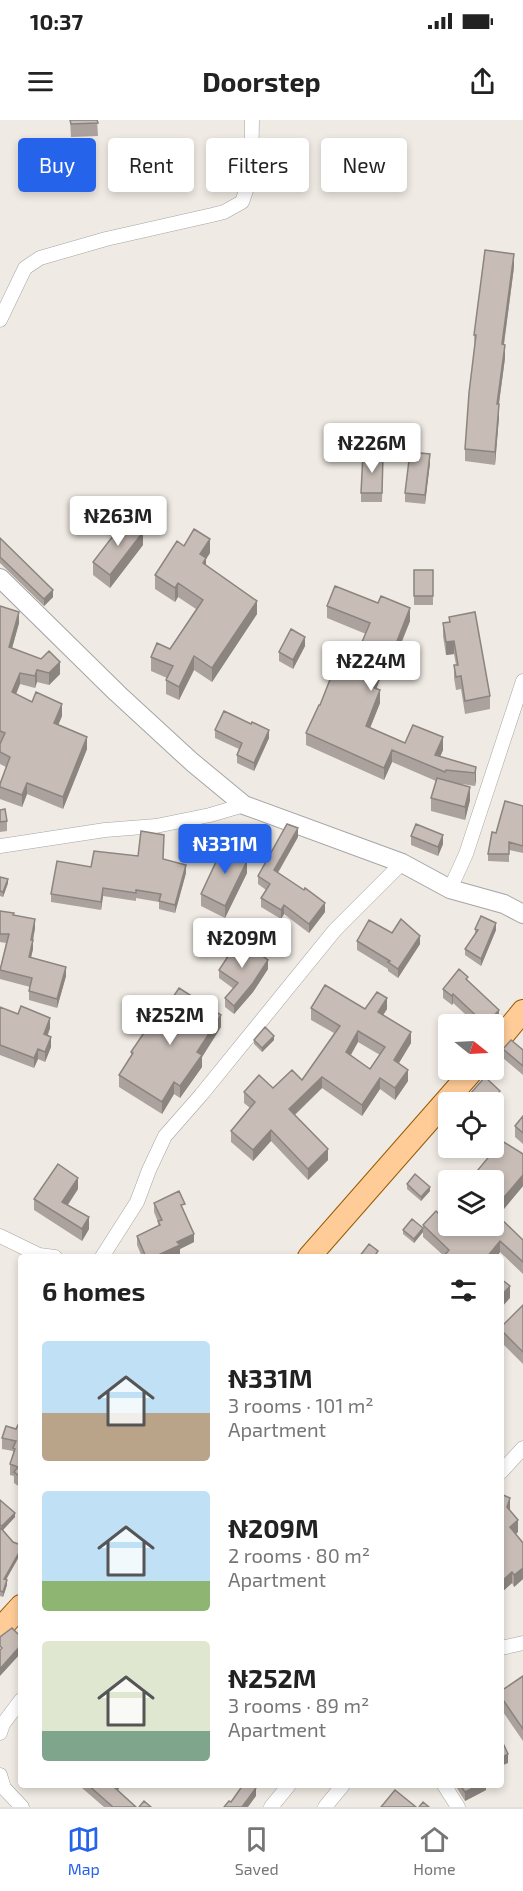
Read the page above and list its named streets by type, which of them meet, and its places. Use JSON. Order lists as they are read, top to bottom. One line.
{"north":"right","page":{"status":"10:37","header":"Doorstep","chip":["Buy","Rent","Filters","New"],"price":["₦226M","₦263M","₦224M","₦331M","₦209M","₦252M"],"heading":"6 homes","list":[{"name":"₦331M","note":"3 rooms · 101 m² · Apartment"},{"name":"₦209M","note":"2 rooms · 80 m² · Apartment"},{"name":"₦252M","note":"3 rooms · 89 m² · Apartment"}],"tabs":["Map","Saved","Home"]}}
